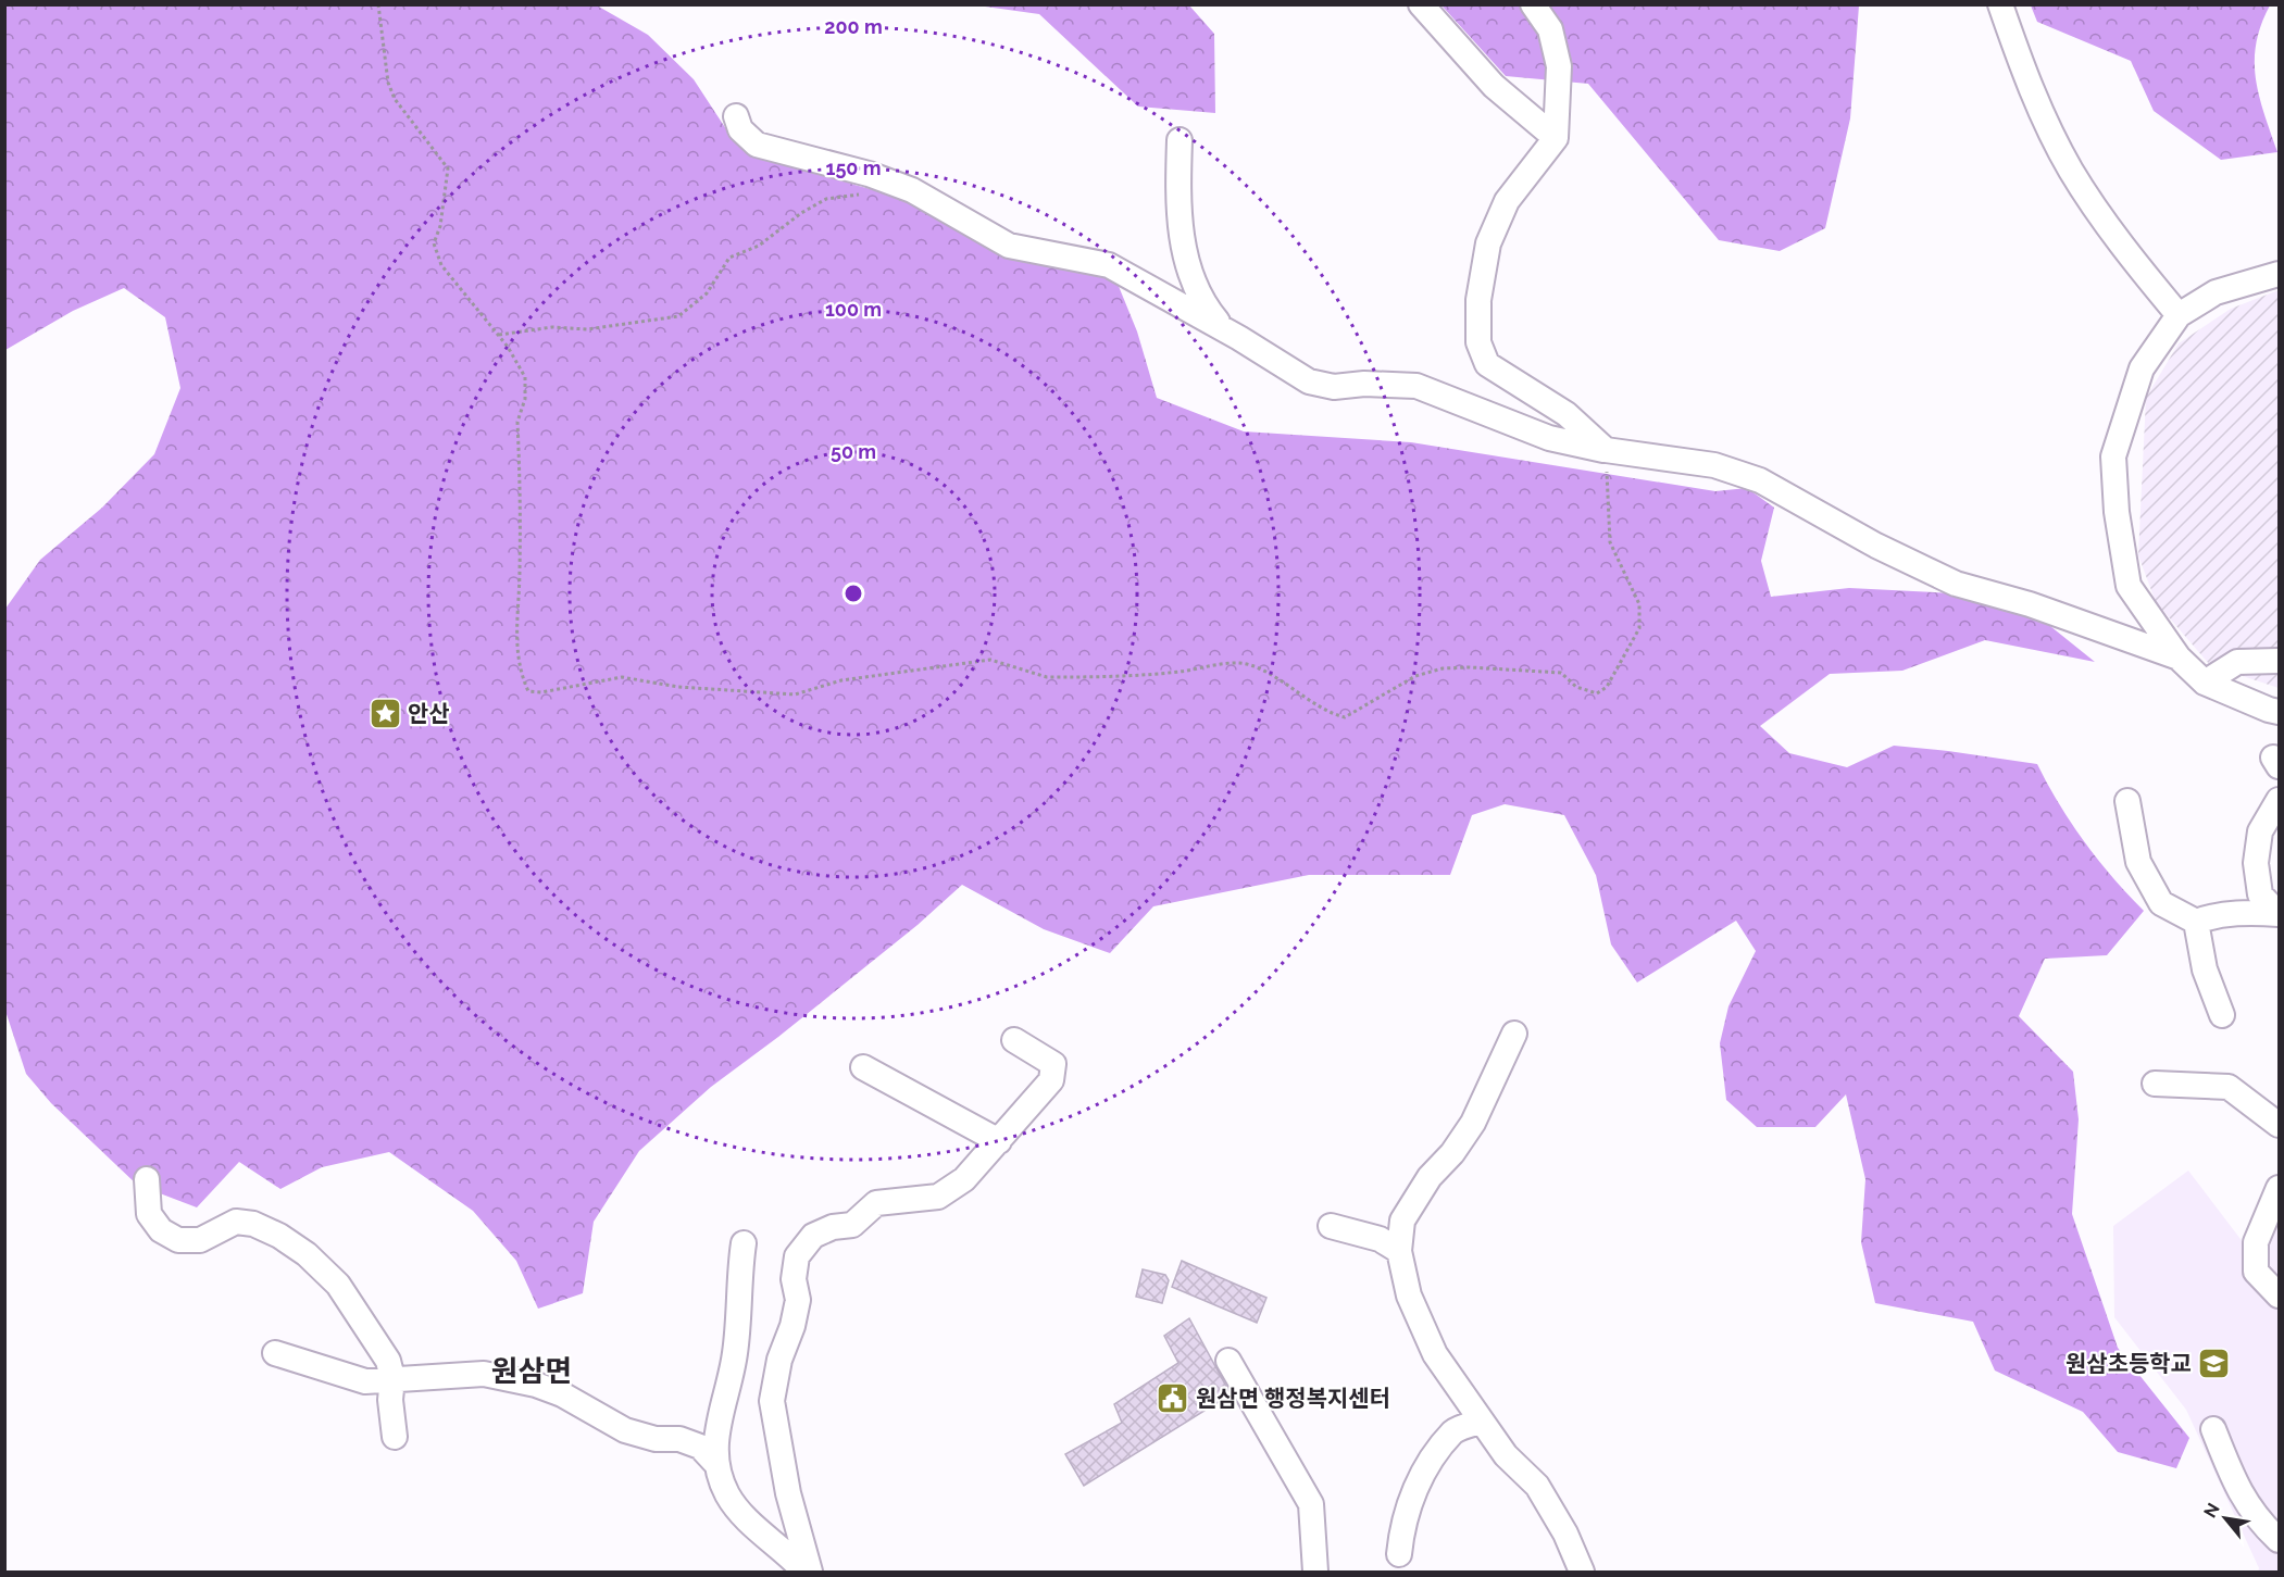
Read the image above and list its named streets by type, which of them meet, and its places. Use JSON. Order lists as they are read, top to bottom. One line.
{"districts":["원삼면"],"places":{"place":["안산"],"school or university":["원삼초등학교"],"public building":["원삼면 행정복지센터"]},"north":"top left","rings":["200 m","150 m","100 m","50 m"]}
